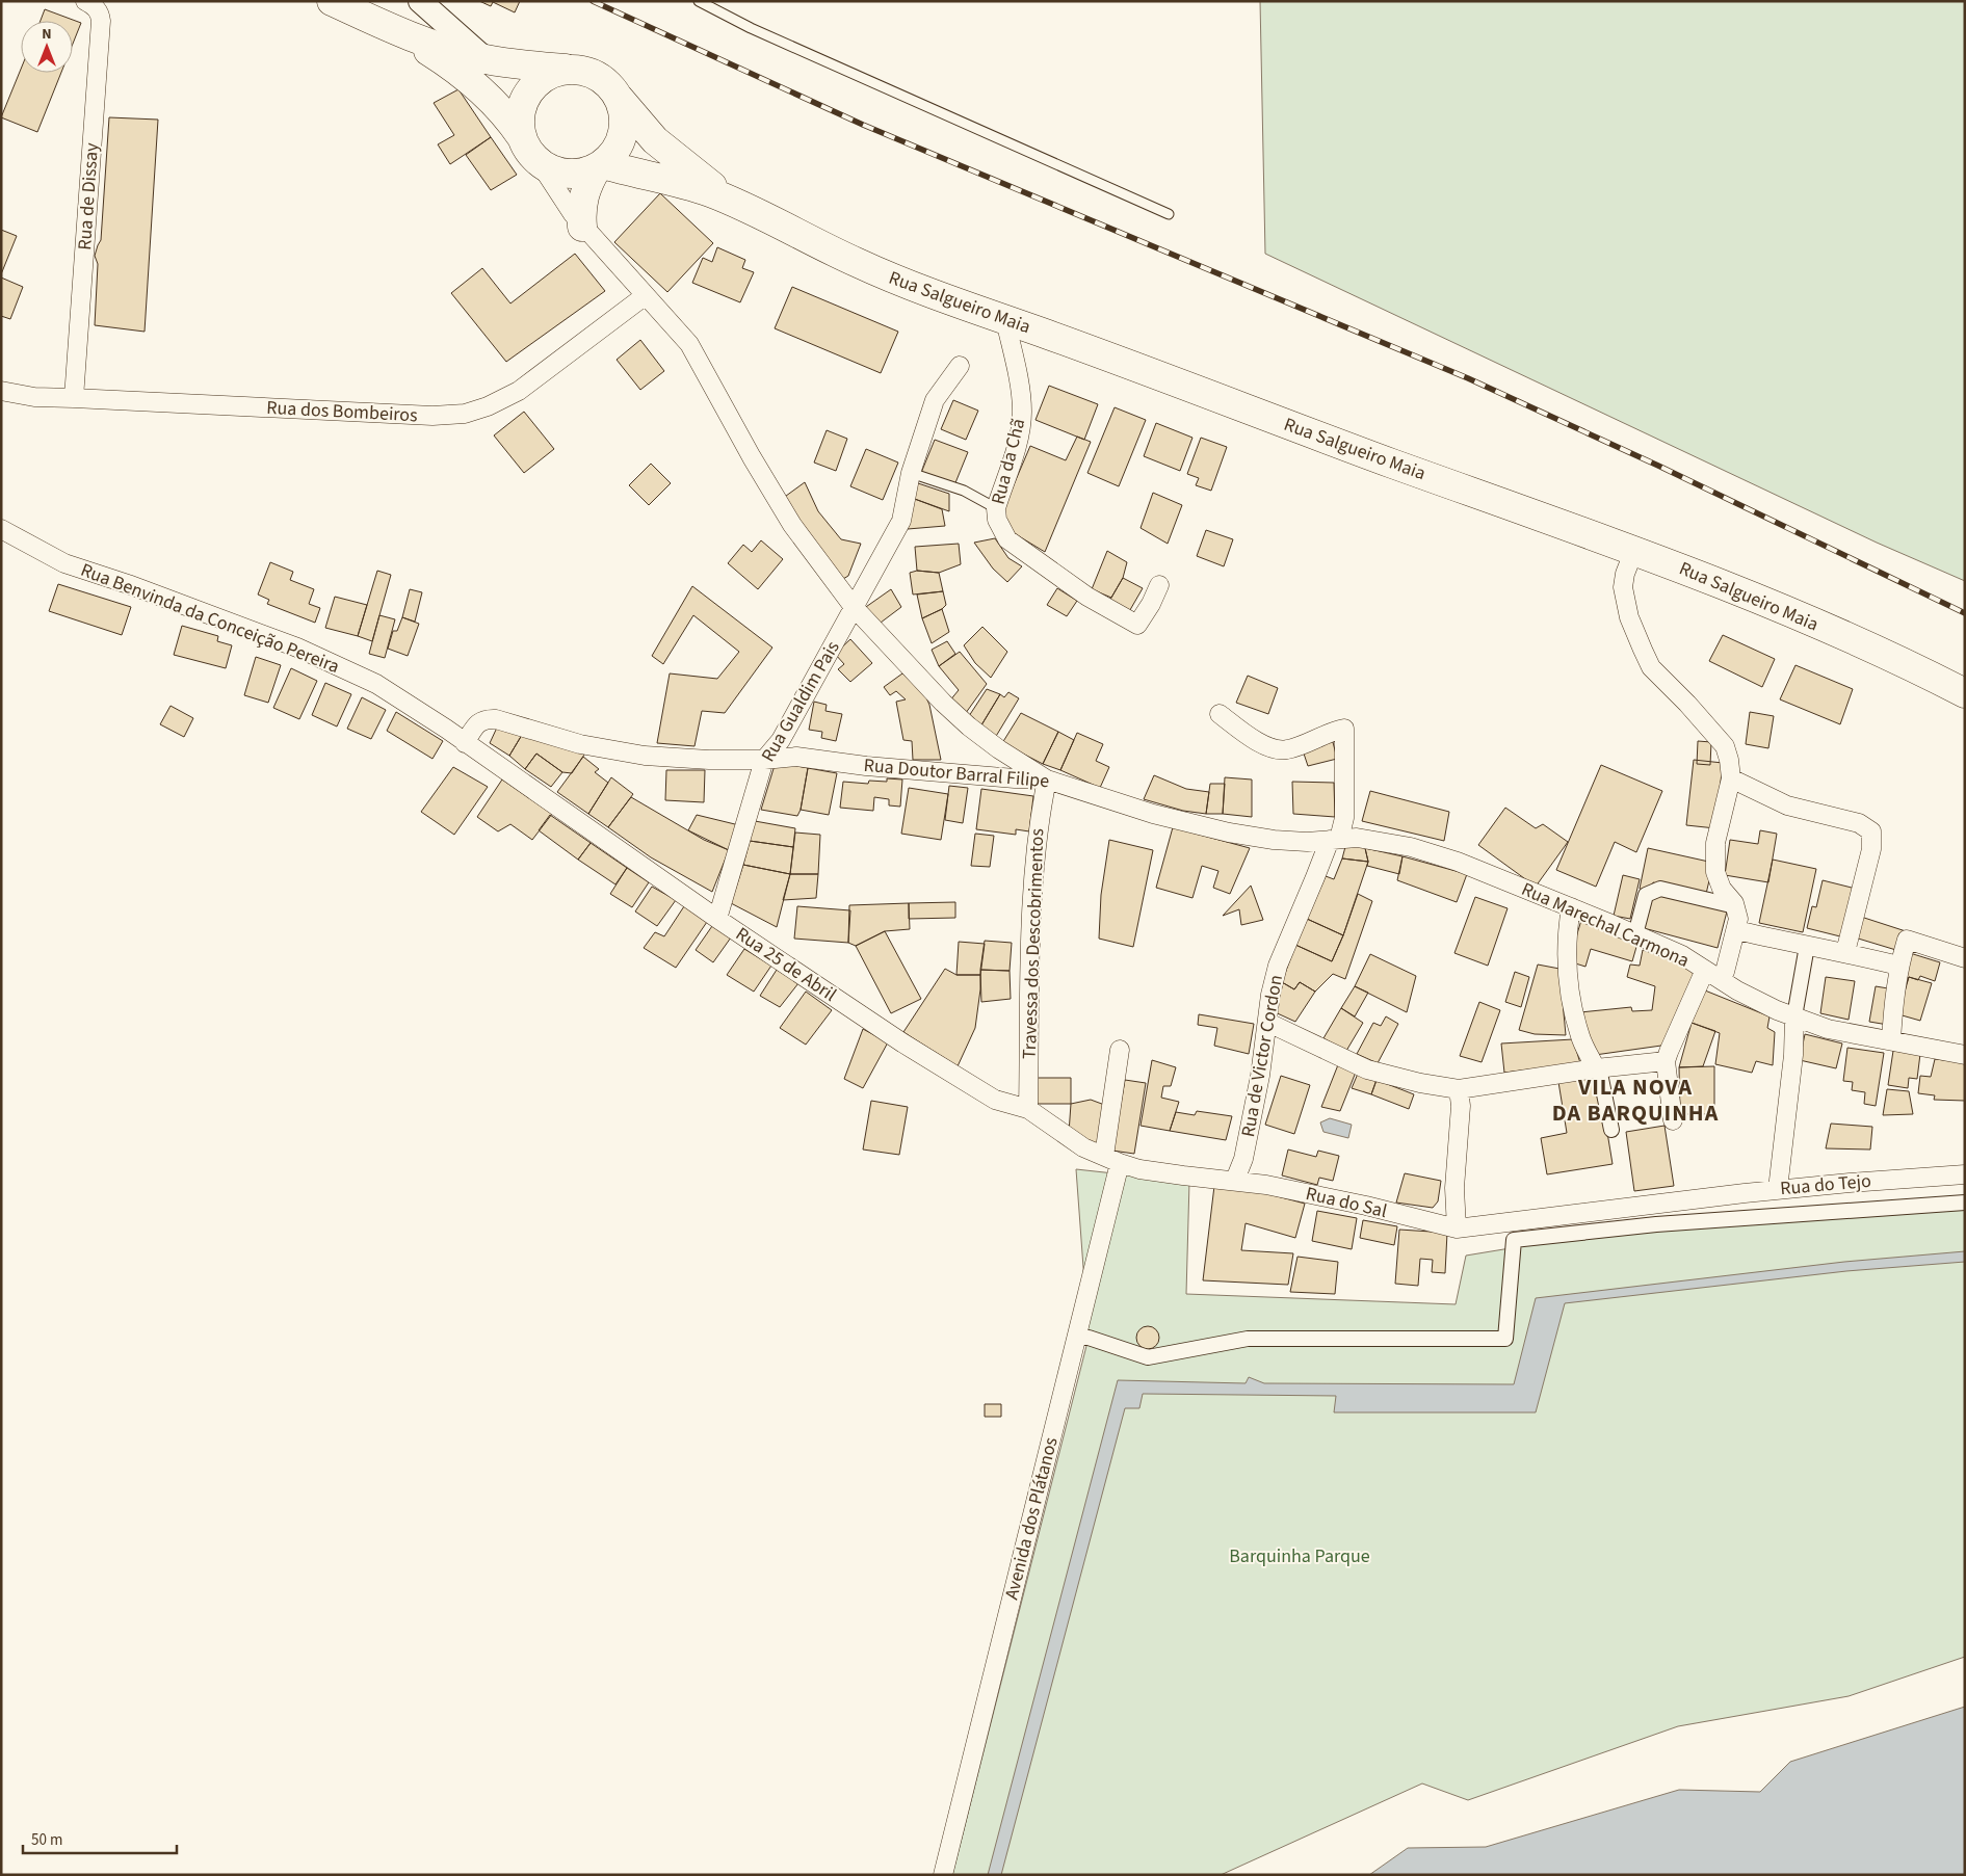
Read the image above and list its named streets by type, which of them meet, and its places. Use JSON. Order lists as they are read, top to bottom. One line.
{"streets":{"main road":["Rua Salgueiro Maia"],"street":["Rua de Dissay","Rua dos Bombeiros","Rua da Chã","Rua Benvinda da Conceição Pereira","Rua Gualdim Pais","Rua Doutor Barral Filipe","Rua Marechal Carmona","Travessa dos Descobrimentos","Rua 25 de Abril","Rua de Victor Cordon","Rua do Tejo","Rua do Sal","Avenida dos Plátanos"]},"crossings":[["Rua de Dissay","Rua dos Bombeiros"],["Rua Salgueiro Maia","Rua da Chã"],["Rua Benvinda da Conceição Pereira","Rua 25 de Abril"],["Rua Gualdim Pais","Rua Doutor Barral Filipe"],["Rua Gualdim Pais","Rua 25 de Abril"],["Rua Doutor Barral Filipe","Rua Marechal Carmona"],["Rua Doutor Barral Filipe","Travessa dos Descobrimentos"],["Rua Doutor Barral Filipe","Rua de Victor Cordon"],["Rua Marechal Carmona","Rua de Victor Cordon"],["Travessa dos Descobrimentos","Rua 25 de Abril"],["Rua 25 de Abril","Rua do Sal"],["Rua 25 de Abril","Avenida dos Plátanos"],["Rua de Victor Cordon","Rua do Sal"],["Rua do Tejo","Rua do Sal"],["Rua do Sal","Avenida dos Plátanos"]],"districts":["VILA NOVA DA BARQUINHA"],"parks":["Barquinha Parque"],"scale_bar":"50 m","north":"top"}
